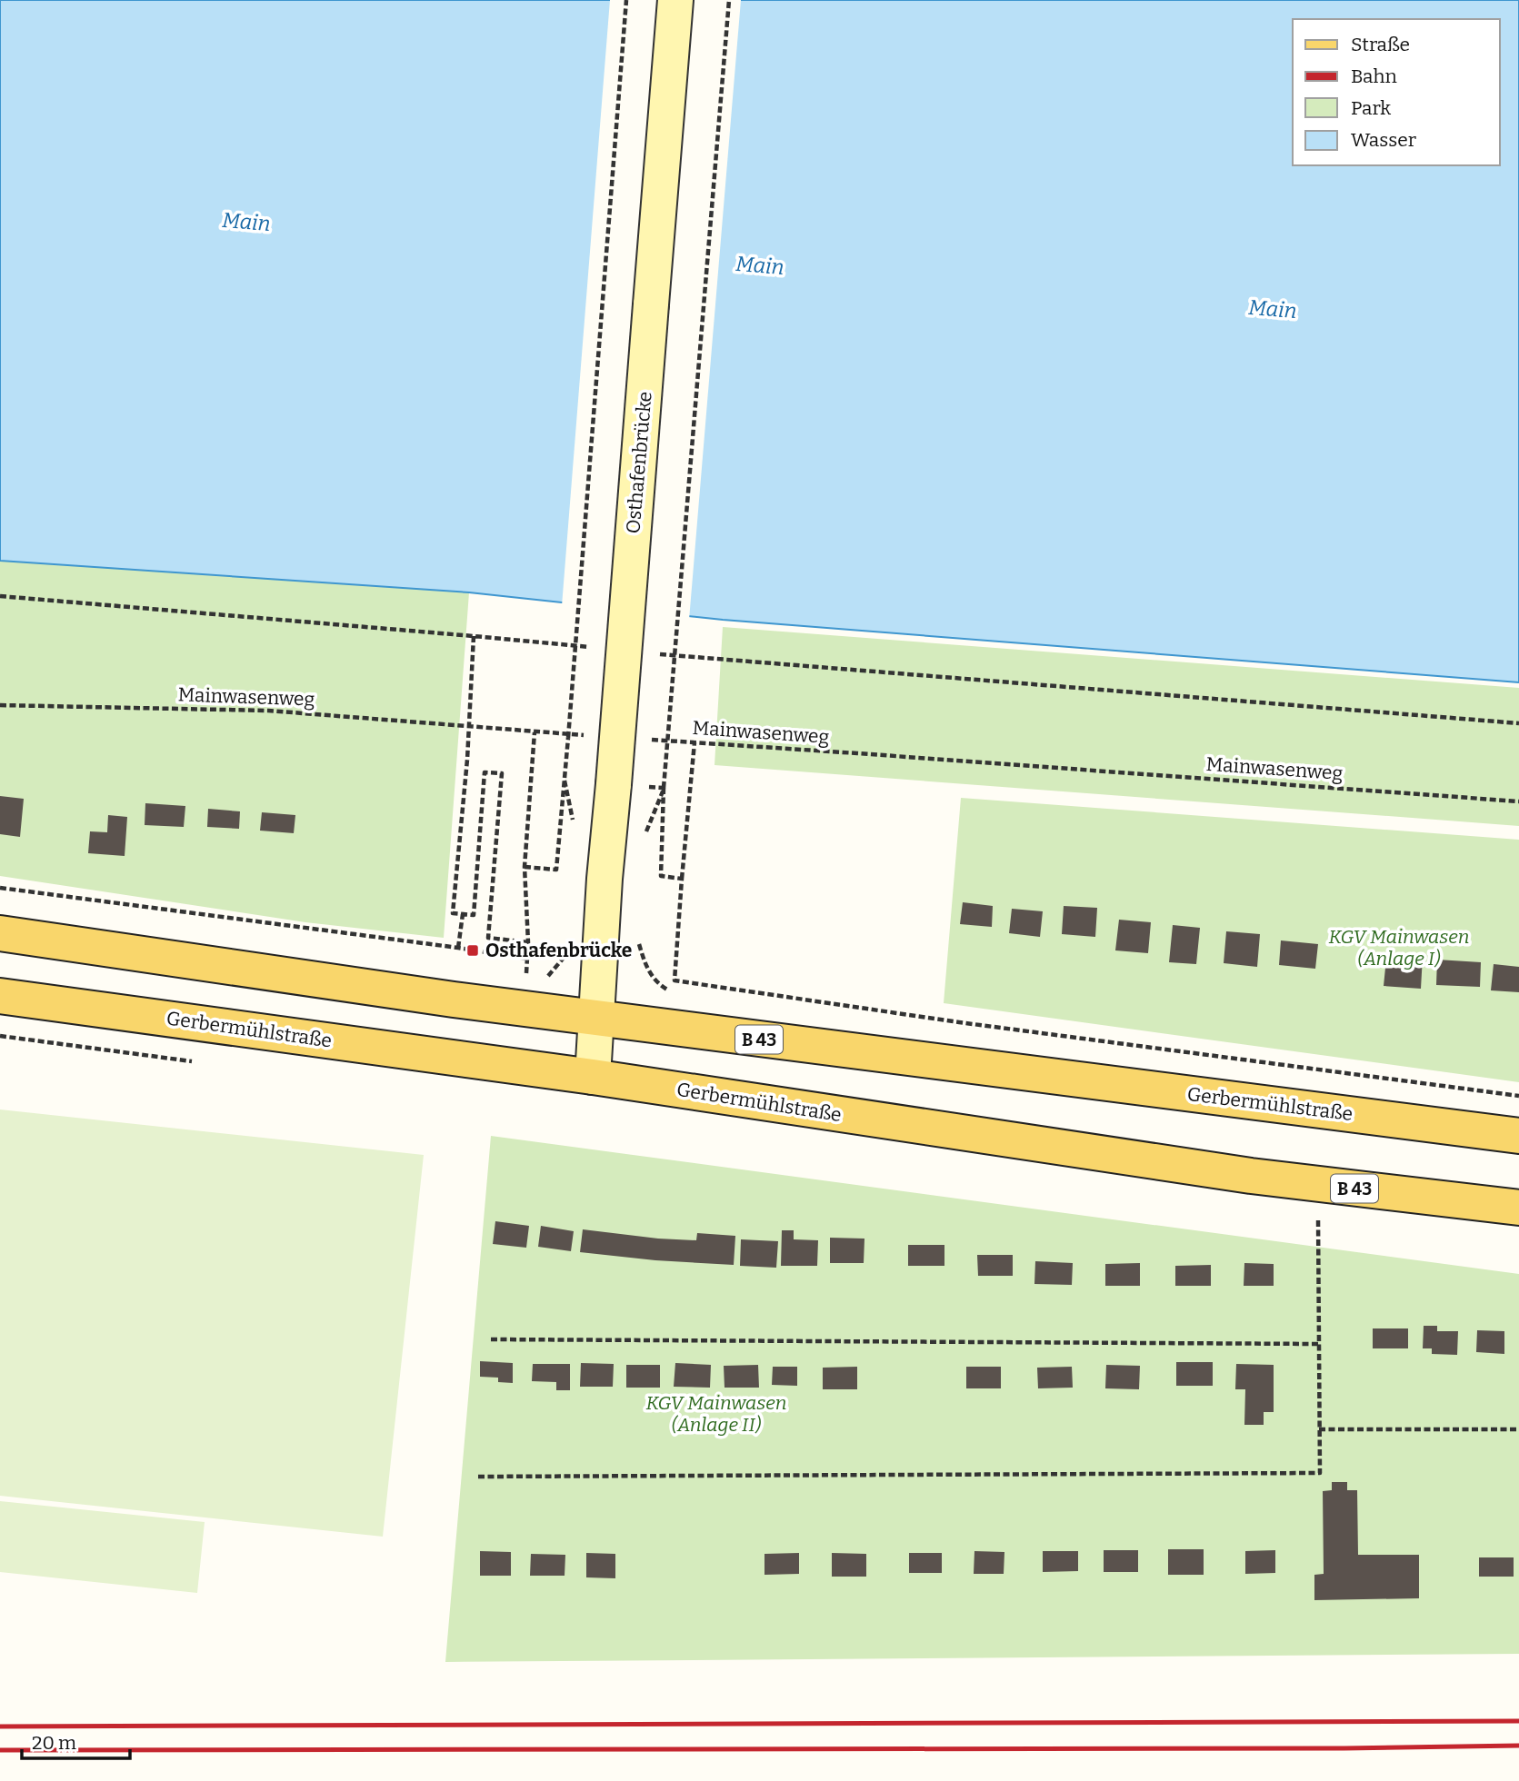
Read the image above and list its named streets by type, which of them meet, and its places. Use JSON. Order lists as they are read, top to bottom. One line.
{"streets":{"main road":["Gerbermühlstraße","B 43"],"street":["Osthafenbrücke"],"path":["Mainwasenweg"]},"crossings":[["Osthafenbrücke","Gerbermühlstraße"]],"water":["Main"],"parks":["KGV Mainwasen (Anlage I)","KGV Mainwasen (Anlage II)"],"places":{"transit":["Osthafenbrücke"]},"legend":["Straße","Bahn","Park","Wasser"],"scale_bar":"20 m"}
